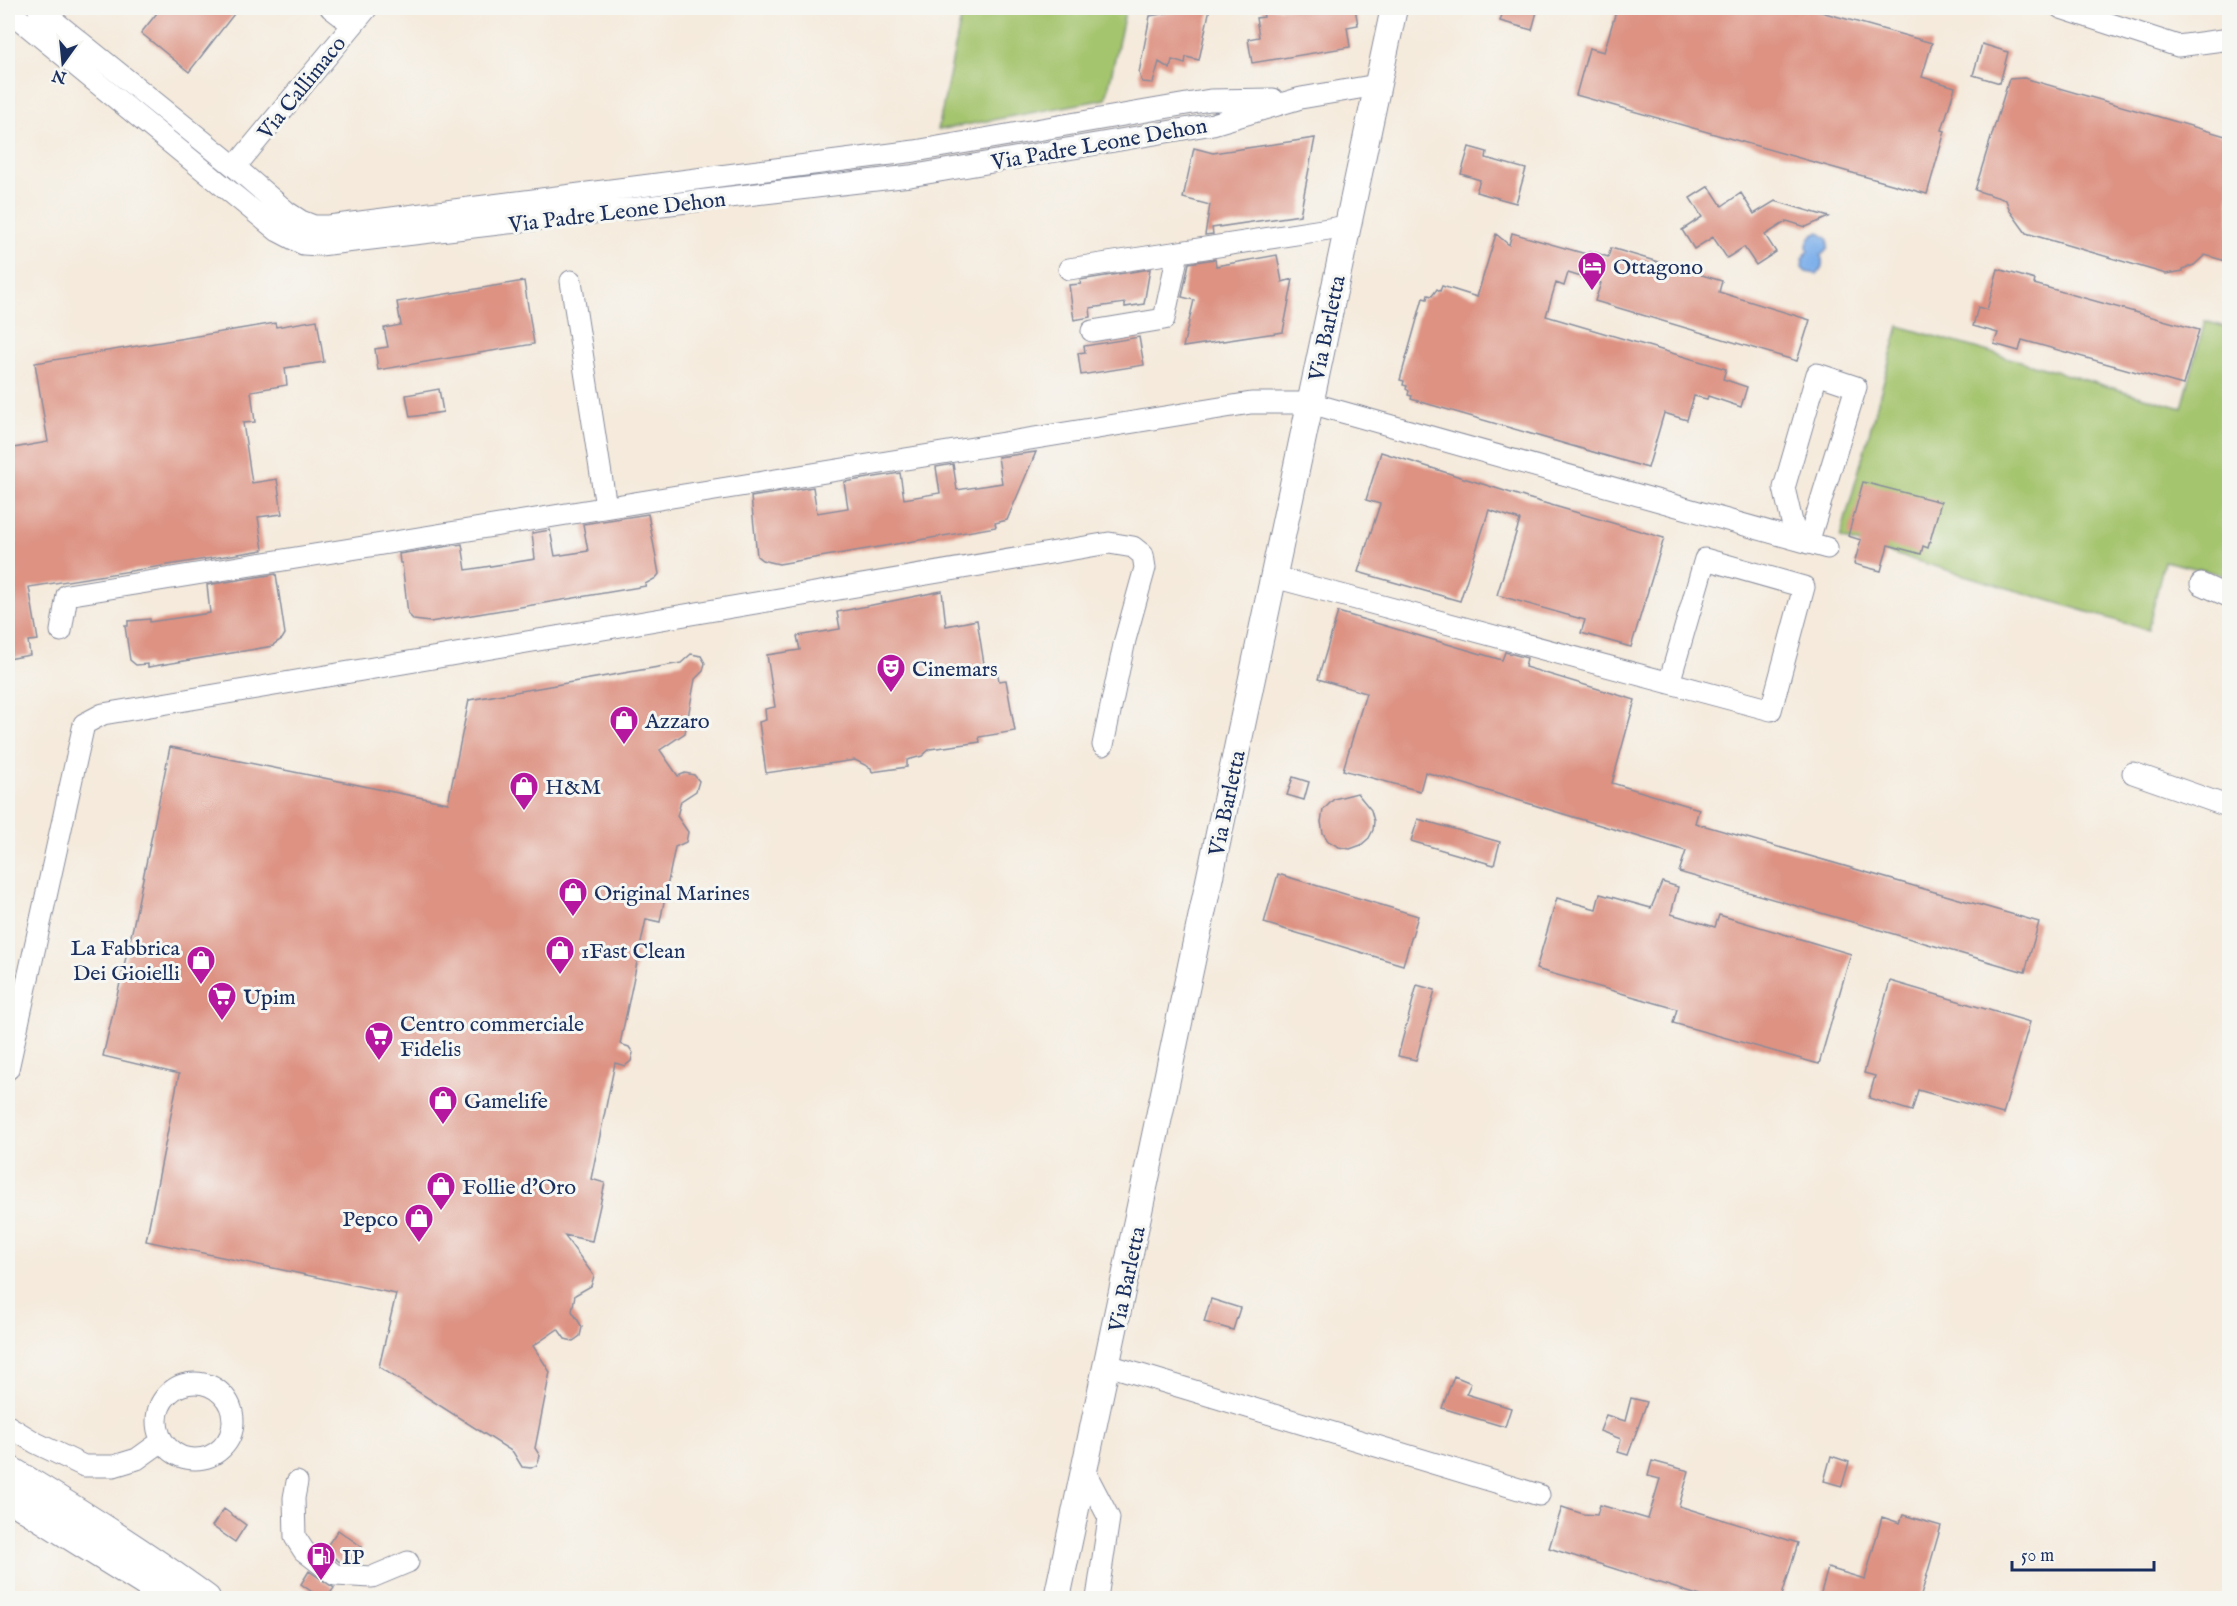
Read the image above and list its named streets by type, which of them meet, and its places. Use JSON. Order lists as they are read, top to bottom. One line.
{"streets":{"main road":["Via Barletta"],"street":["Via Callimaco","Via Padre Leone Dehon"]},"crossings":[["Via Callimaco","Via Padre Leone Dehon"],["Via Padre Leone Dehon","Via Barletta"]],"places":{"hotel":["Ottagono"],"theatre":["Cinemars"],"shop":["Azzaro","H&M","Original Marines","1Fast Clean","La Fabbrica Dei Gioielli","Gamelife","Follie d'Oro","Pepco"],"supermarket":["Upim","Centro commerciale Fidelis"],"fuel station":["IP"]},"scale_bar":"50 m","north":"bottom"}
